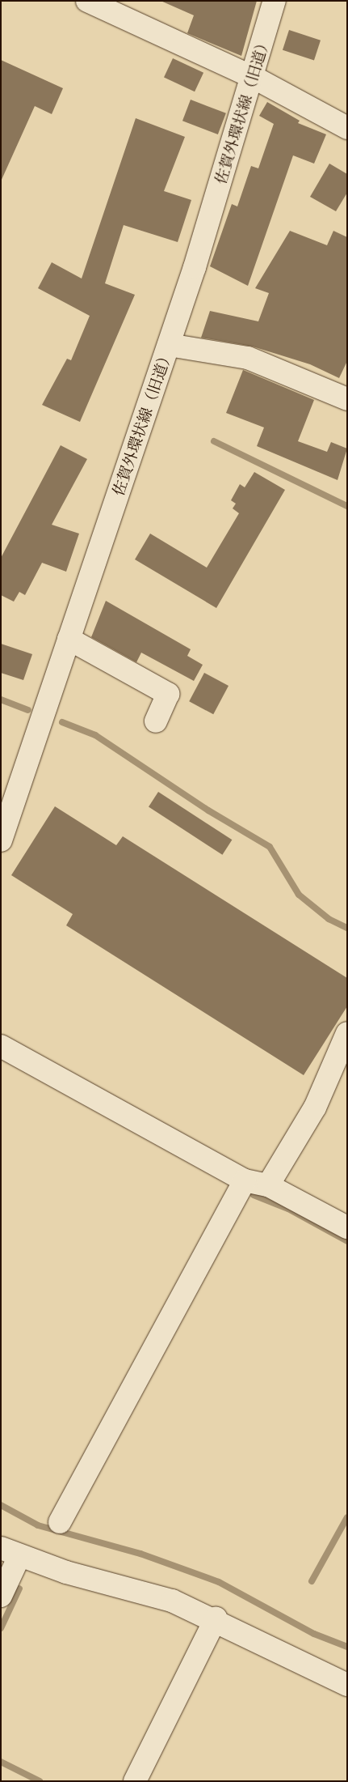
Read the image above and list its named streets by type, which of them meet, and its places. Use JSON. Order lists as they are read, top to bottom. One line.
{"streets":{"street":["佐賀外環状線（旧道）"]}}
